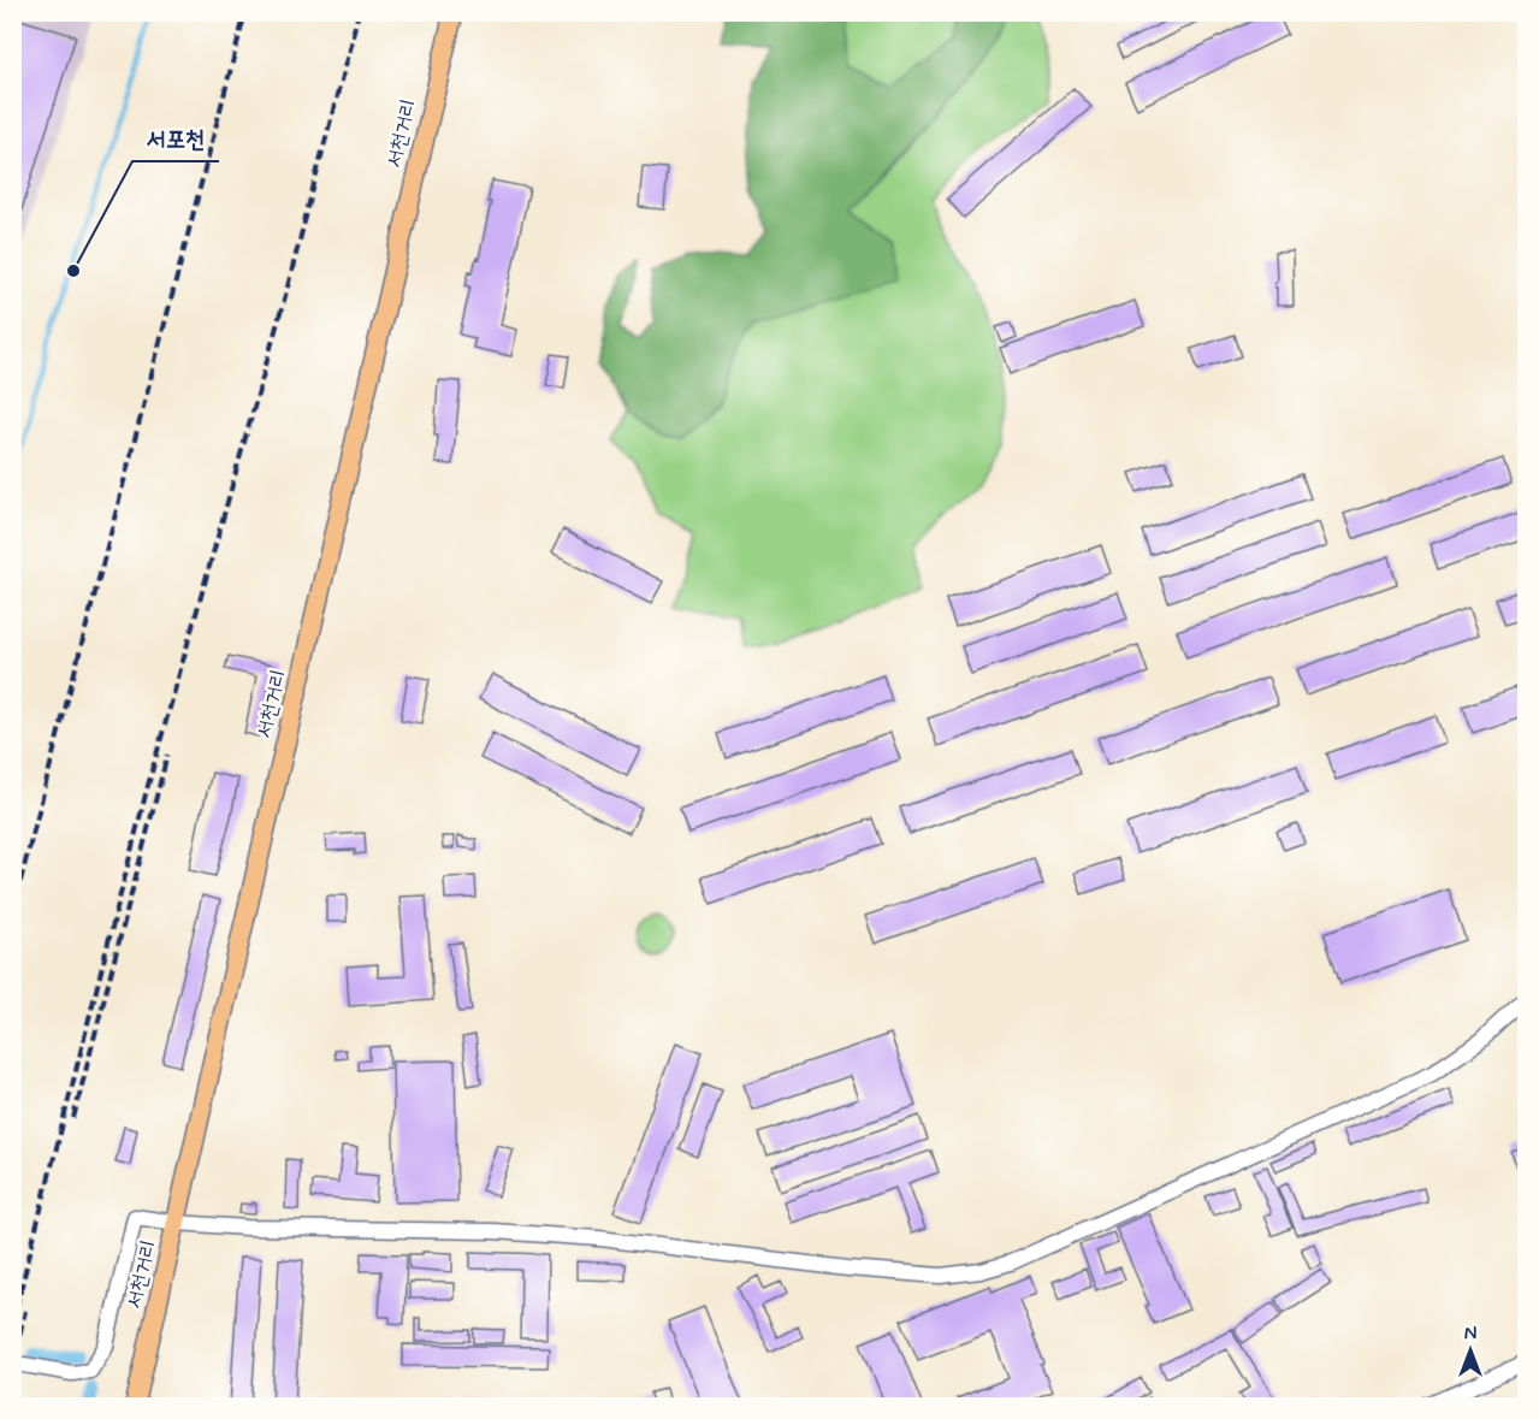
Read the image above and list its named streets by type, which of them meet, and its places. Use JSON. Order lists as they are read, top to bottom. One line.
{"streets":{"main road":["서천거리"]},"places":["서포천"],"north":"top"}
